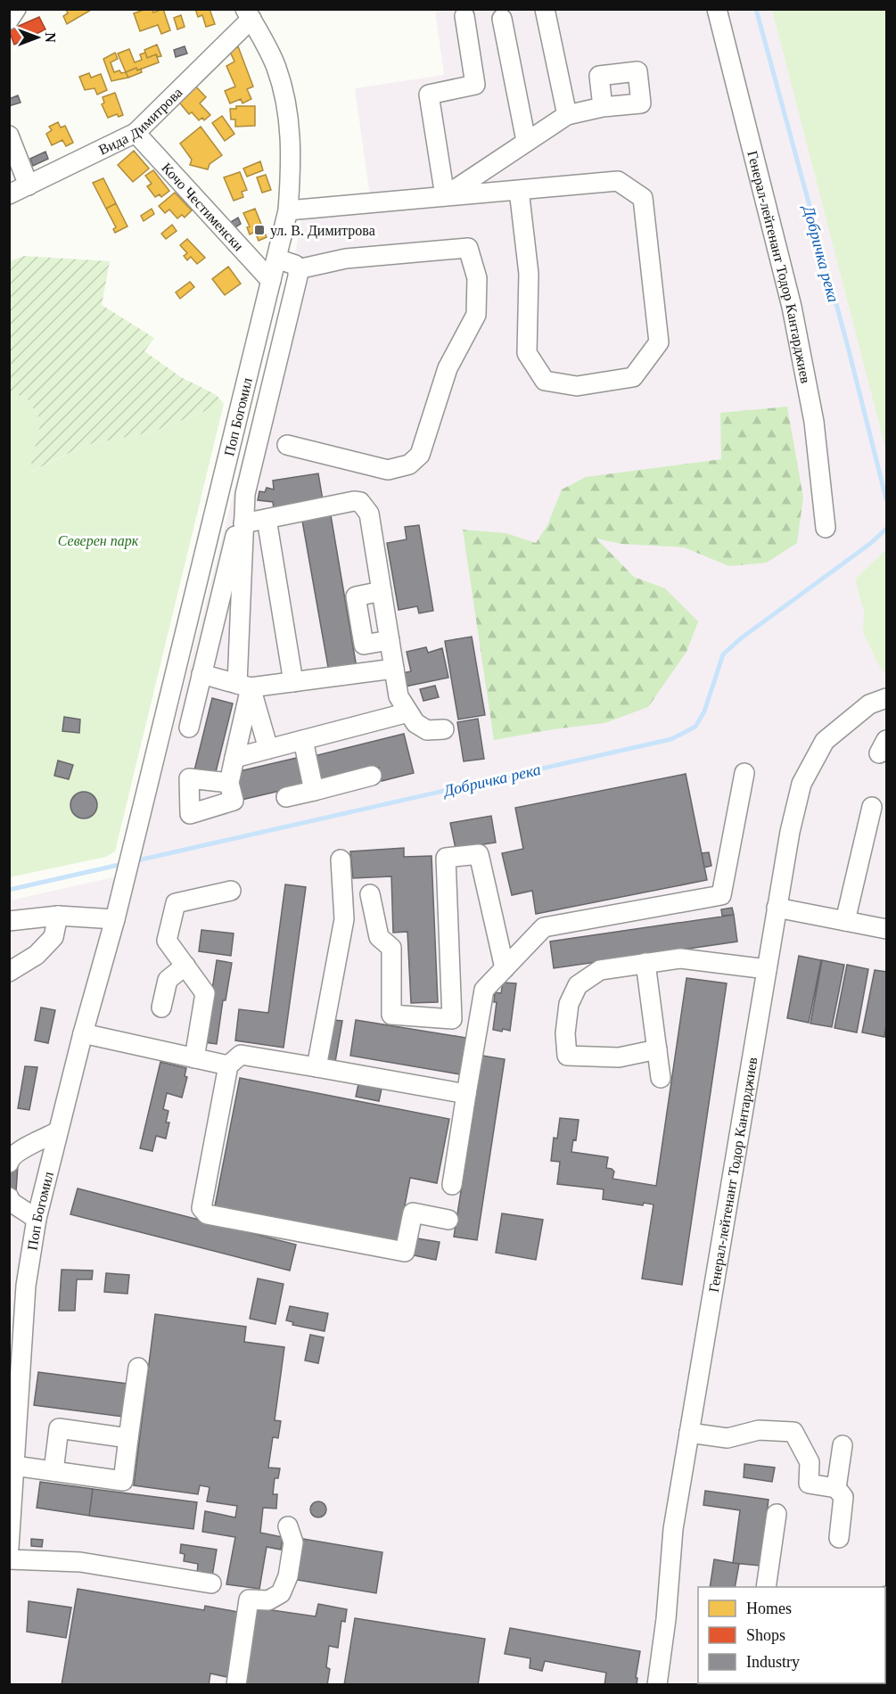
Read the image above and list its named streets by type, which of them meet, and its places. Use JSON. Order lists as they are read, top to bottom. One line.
{"streets":{"street":["Вида Димитрова","Кочо Честименски","Генерал-лейтенант Тодор Кантарджиев","Поп Богомил"]},"crossings":[["Вида Димитрова","Кочо Честименски"],["Вида Димитрова","Поп Богомил"],["Кочо Честименски","Поп Богомил"]],"water":["Добричка река"],"parks":["Северен парк"],"places":{"transit":["ул. В. Димитрова"]},"legend":["Homes","Shops","Industry"],"north":"right"}
